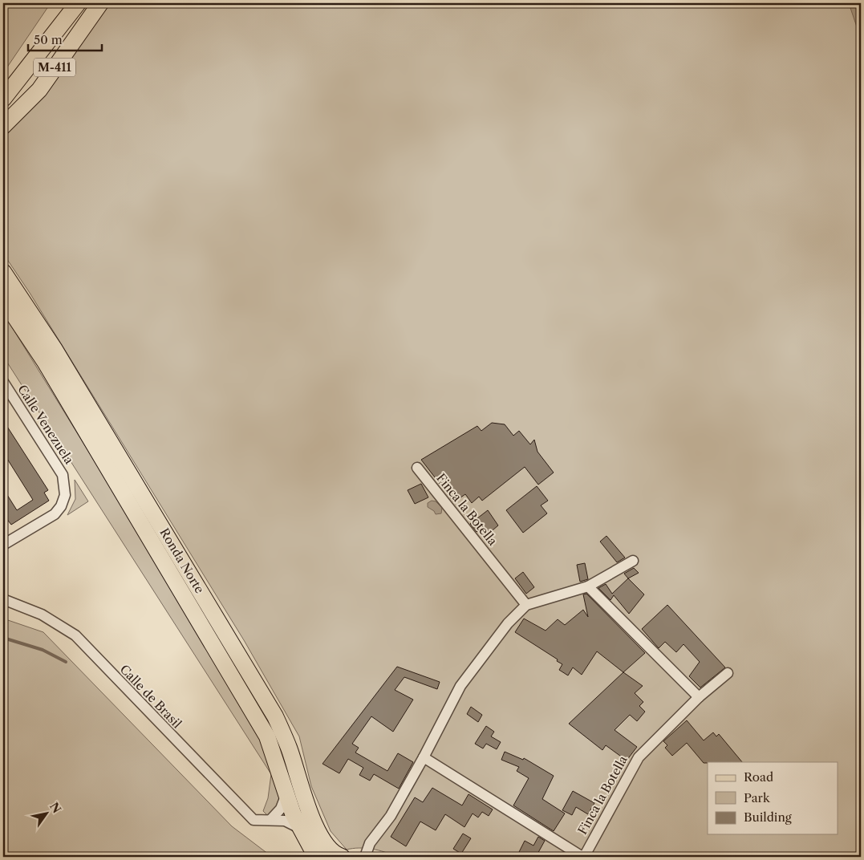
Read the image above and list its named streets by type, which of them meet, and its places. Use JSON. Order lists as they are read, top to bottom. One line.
{"streets":{"main road":["M-411","Ronda Norte"],"street":["Calle Venezuela","Finca la Botella","Calle de Brasil"]},"crossings":[["Ronda Norte","Calle de Brasil"]],"legend":["Road","Park","Building"],"scale_bar":"50 m","north":"top right"}
